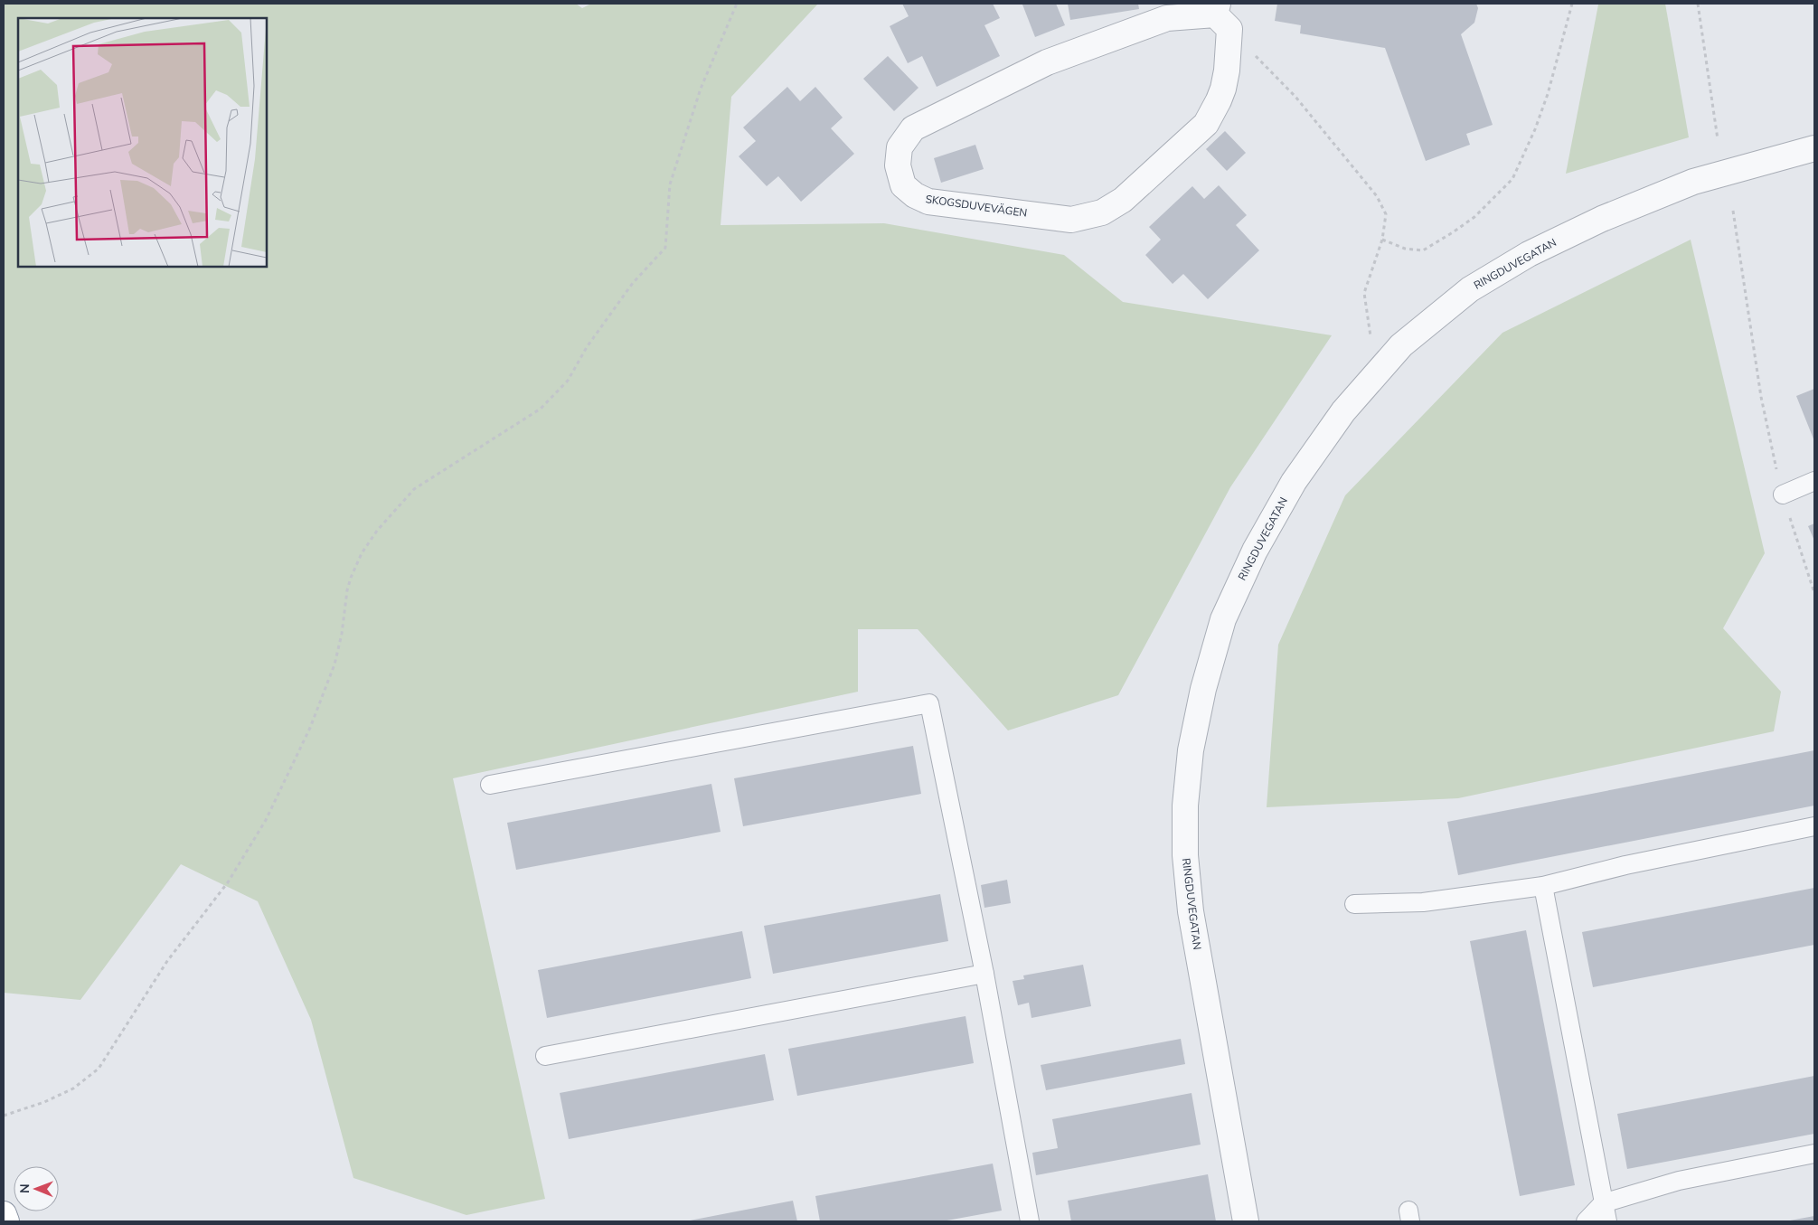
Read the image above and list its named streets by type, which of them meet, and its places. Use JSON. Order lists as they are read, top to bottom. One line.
{"streets":{"street":["SKOGSDUVEVÄGEN","RINGDUVEGATAN"]},"north":"left"}
